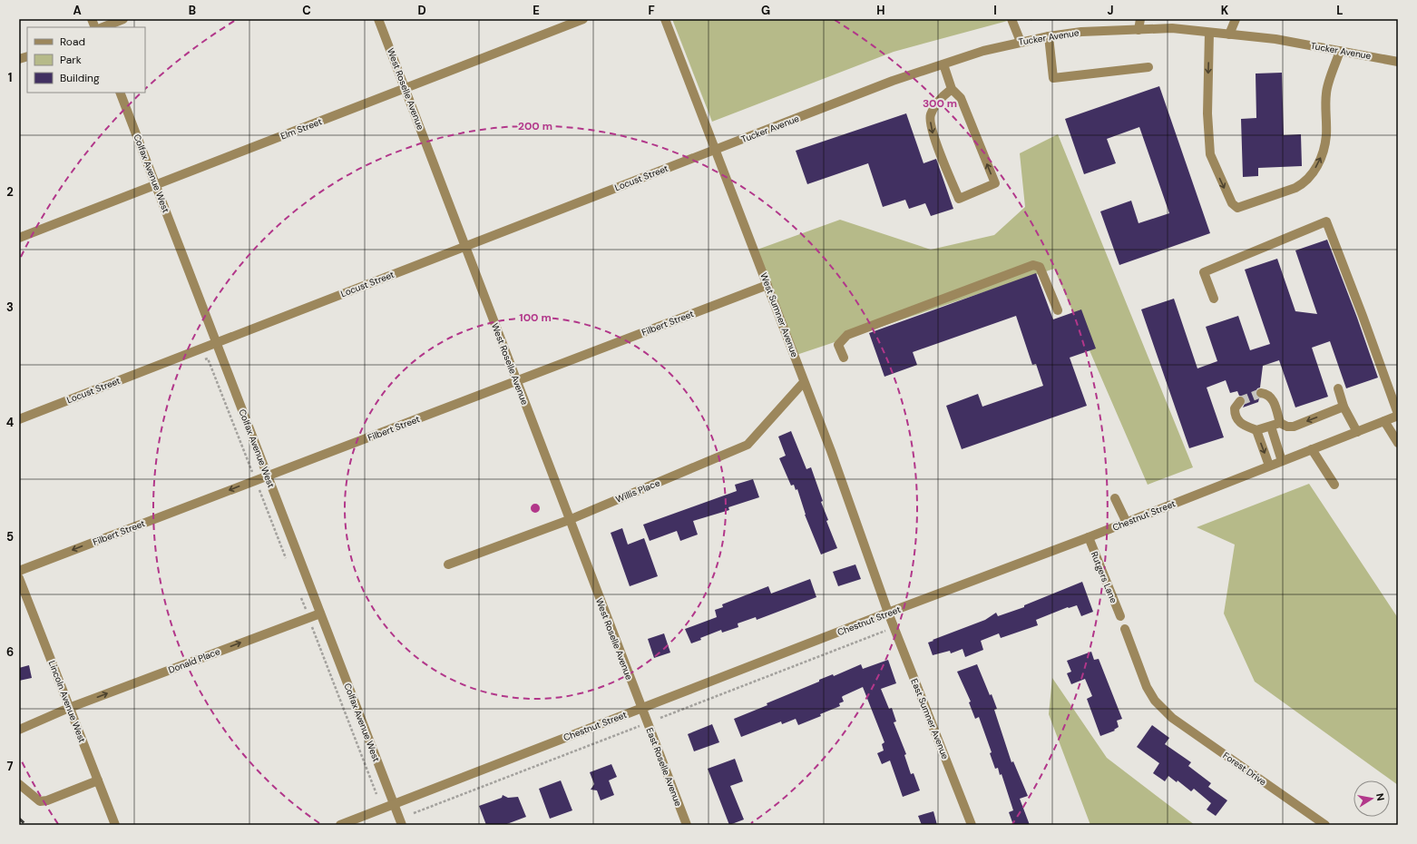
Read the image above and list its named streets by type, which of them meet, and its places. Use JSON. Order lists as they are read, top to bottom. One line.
{"streets":{"street":["Tucker Avenue","West Roselle Avenue","Elm Street","Colfax Avenue West","Locust Street","West Sumner Avenue","Filbert Street","Willis Place","Chestnut Street","Rutgers Lane","Donald Place","Lincoln Avenue West","East Sumner Avenue","East Roselle Avenue","Forest Drive"]},"crossings":[["Tucker Avenue","Locust Street"],["Tucker Avenue","West Sumner Avenue"],["West Roselle Avenue","Elm Street"],["West Roselle Avenue","Locust Street"],["West Roselle Avenue","Filbert Street"],["West Roselle Avenue","Willis Place"],["West Roselle Avenue","Chestnut Street"],["West Roselle Avenue","East Roselle Avenue"],["Elm Street","Colfax Avenue West"],["Colfax Avenue West","Locust Street"],["Colfax Avenue West","Filbert Street"],["Colfax Avenue West","Chestnut Street"],["Colfax Avenue West","Donald Place"],["Locust Street","West Sumner Avenue"],["West Sumner Avenue","Filbert Street"],["West Sumner Avenue","Willis Place"],["West Sumner Avenue","Chestnut Street"],["West Sumner Avenue","East Sumner Avenue"],["Chestnut Street","Rutgers Lane"],["Chestnut Street","East Sumner Avenue"],["Chestnut Street","East Roselle Avenue"],["Donald Place","Lincoln Avenue West"]],"one_way":["Donald Place"],"legend":["Road","Park","Building"],"north":"right","grid":{"columns":["A","B","C","D","E","F","G","H","I","J","K","L"],"rows":["1","2","3","4","5","6","7"]},"rings":["300 m","200 m","100 m"]}
